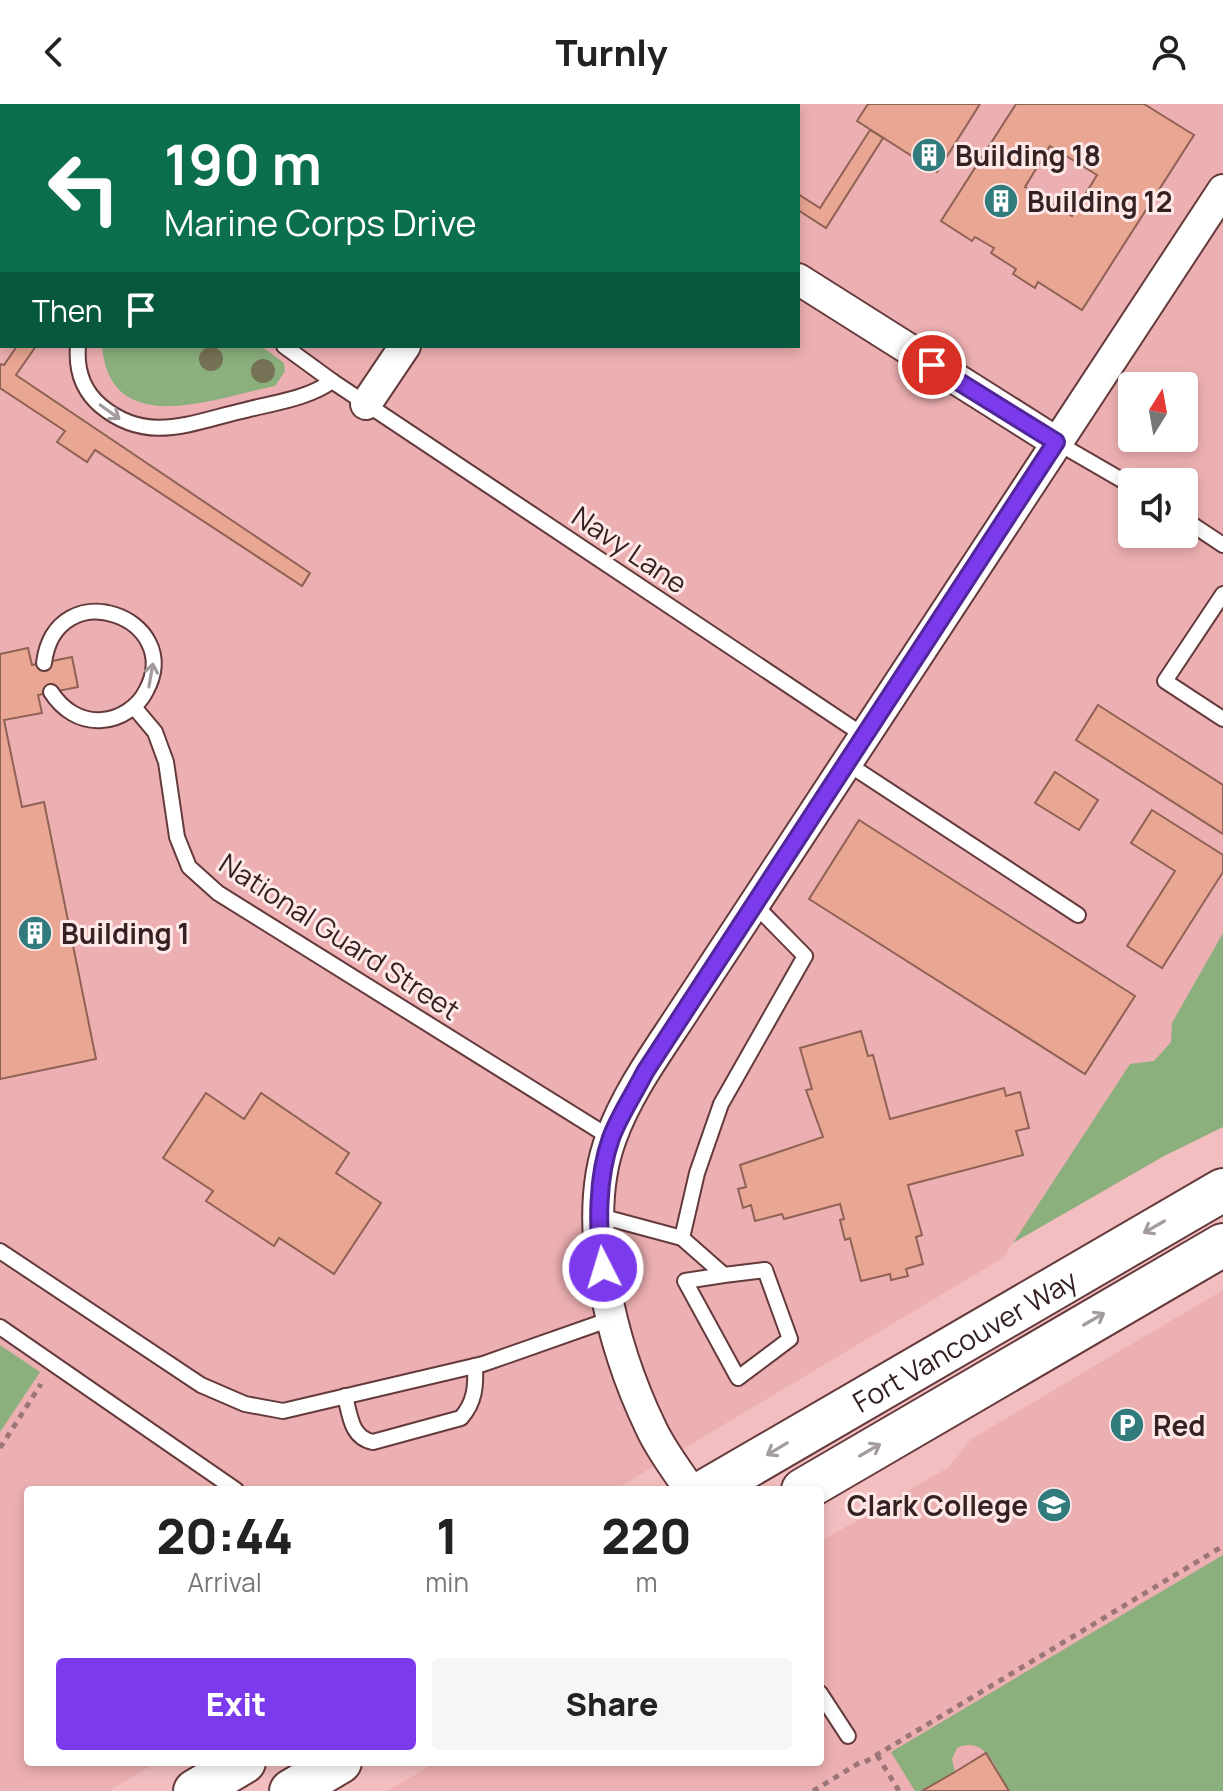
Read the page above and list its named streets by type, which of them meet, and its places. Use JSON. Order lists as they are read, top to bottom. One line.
{"streets":{"street":["Fort Vancouver Way"],"lane":["Navy Lane","National Guard Street"]},"places":{"building":["Building 18","Building 12","Building 1"],"parking":["Red"],"school or university":["Clark College"]},"north":"top","page":{"header":"Turnly","turn":["190 m","Marine Corps Drive"],"then":"Then","eta":["20:44","Arrival","1","min","220","m"],"buttons":["Exit","Share"]}}
